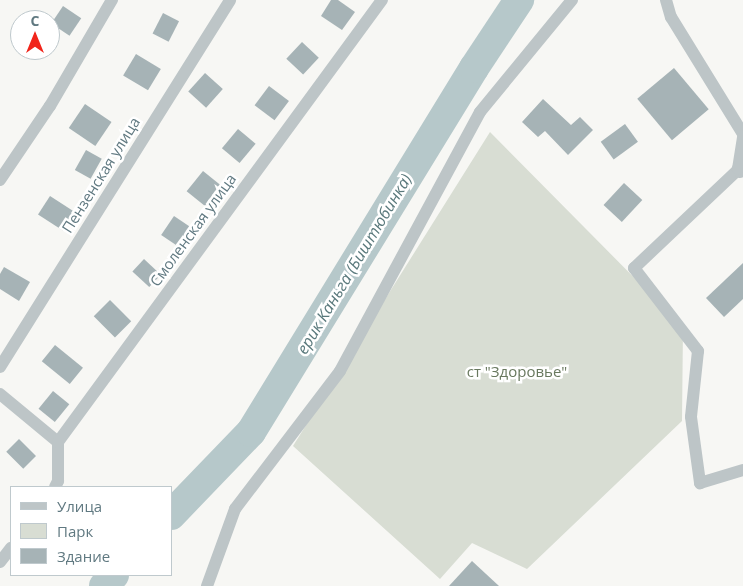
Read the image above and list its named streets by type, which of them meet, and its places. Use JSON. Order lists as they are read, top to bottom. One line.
{"streets":{"street":["Пензенская улица","Смоленская улица"]},"water":["ерик Каньга (Биштюбинка)"],"parks":["ст \"Здоровье\""],"legend":["Улица","Парк","Здание"],"north":"top"}
